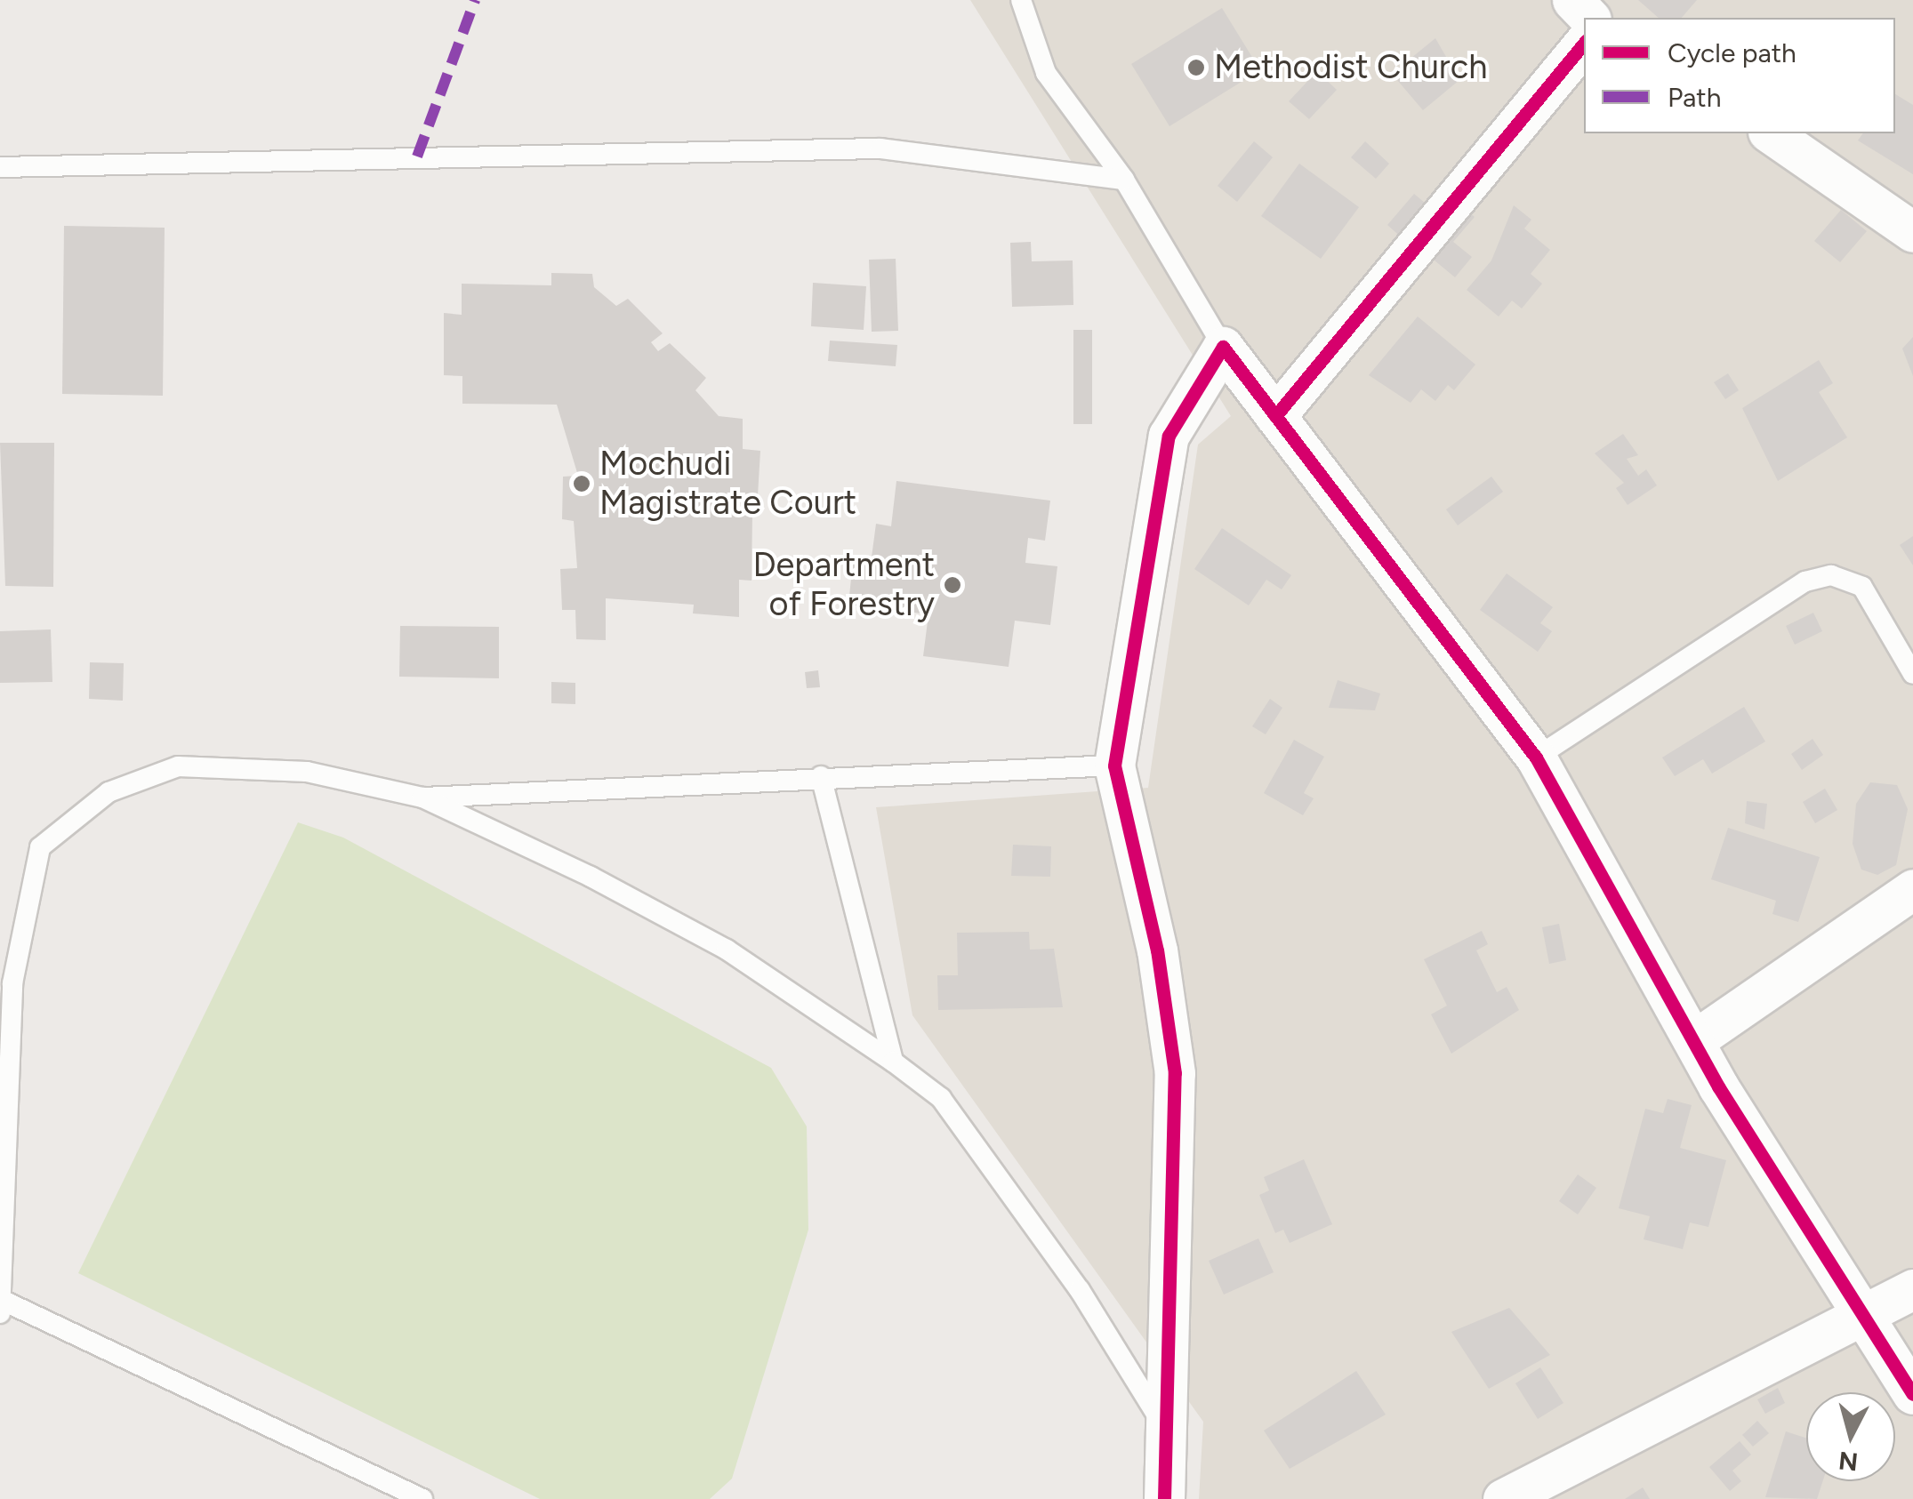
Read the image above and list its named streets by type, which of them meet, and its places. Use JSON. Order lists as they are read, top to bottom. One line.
{"places":["Methodist Church","Mochudi Magistrate Court","Department of Forestry"],"legend":["Cycle path","Path"],"north":"bottom"}
